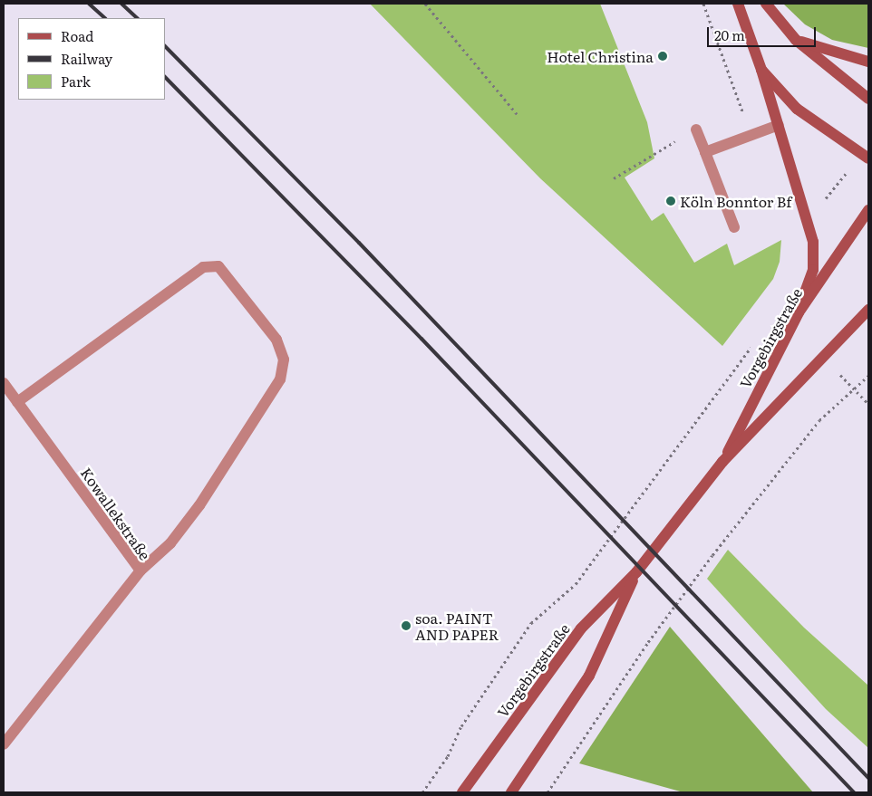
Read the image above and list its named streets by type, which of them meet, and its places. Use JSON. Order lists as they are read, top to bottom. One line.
{"streets":{"main road":["Vorgebirgstraße"],"street":["Kowallekstraße"]},"places":["Hotel Christina","Köln Bonntor Bf","soa. PAINT AND PAPER"],"legend":["Road","Railway","Park"],"scale_bar":"20 m"}
